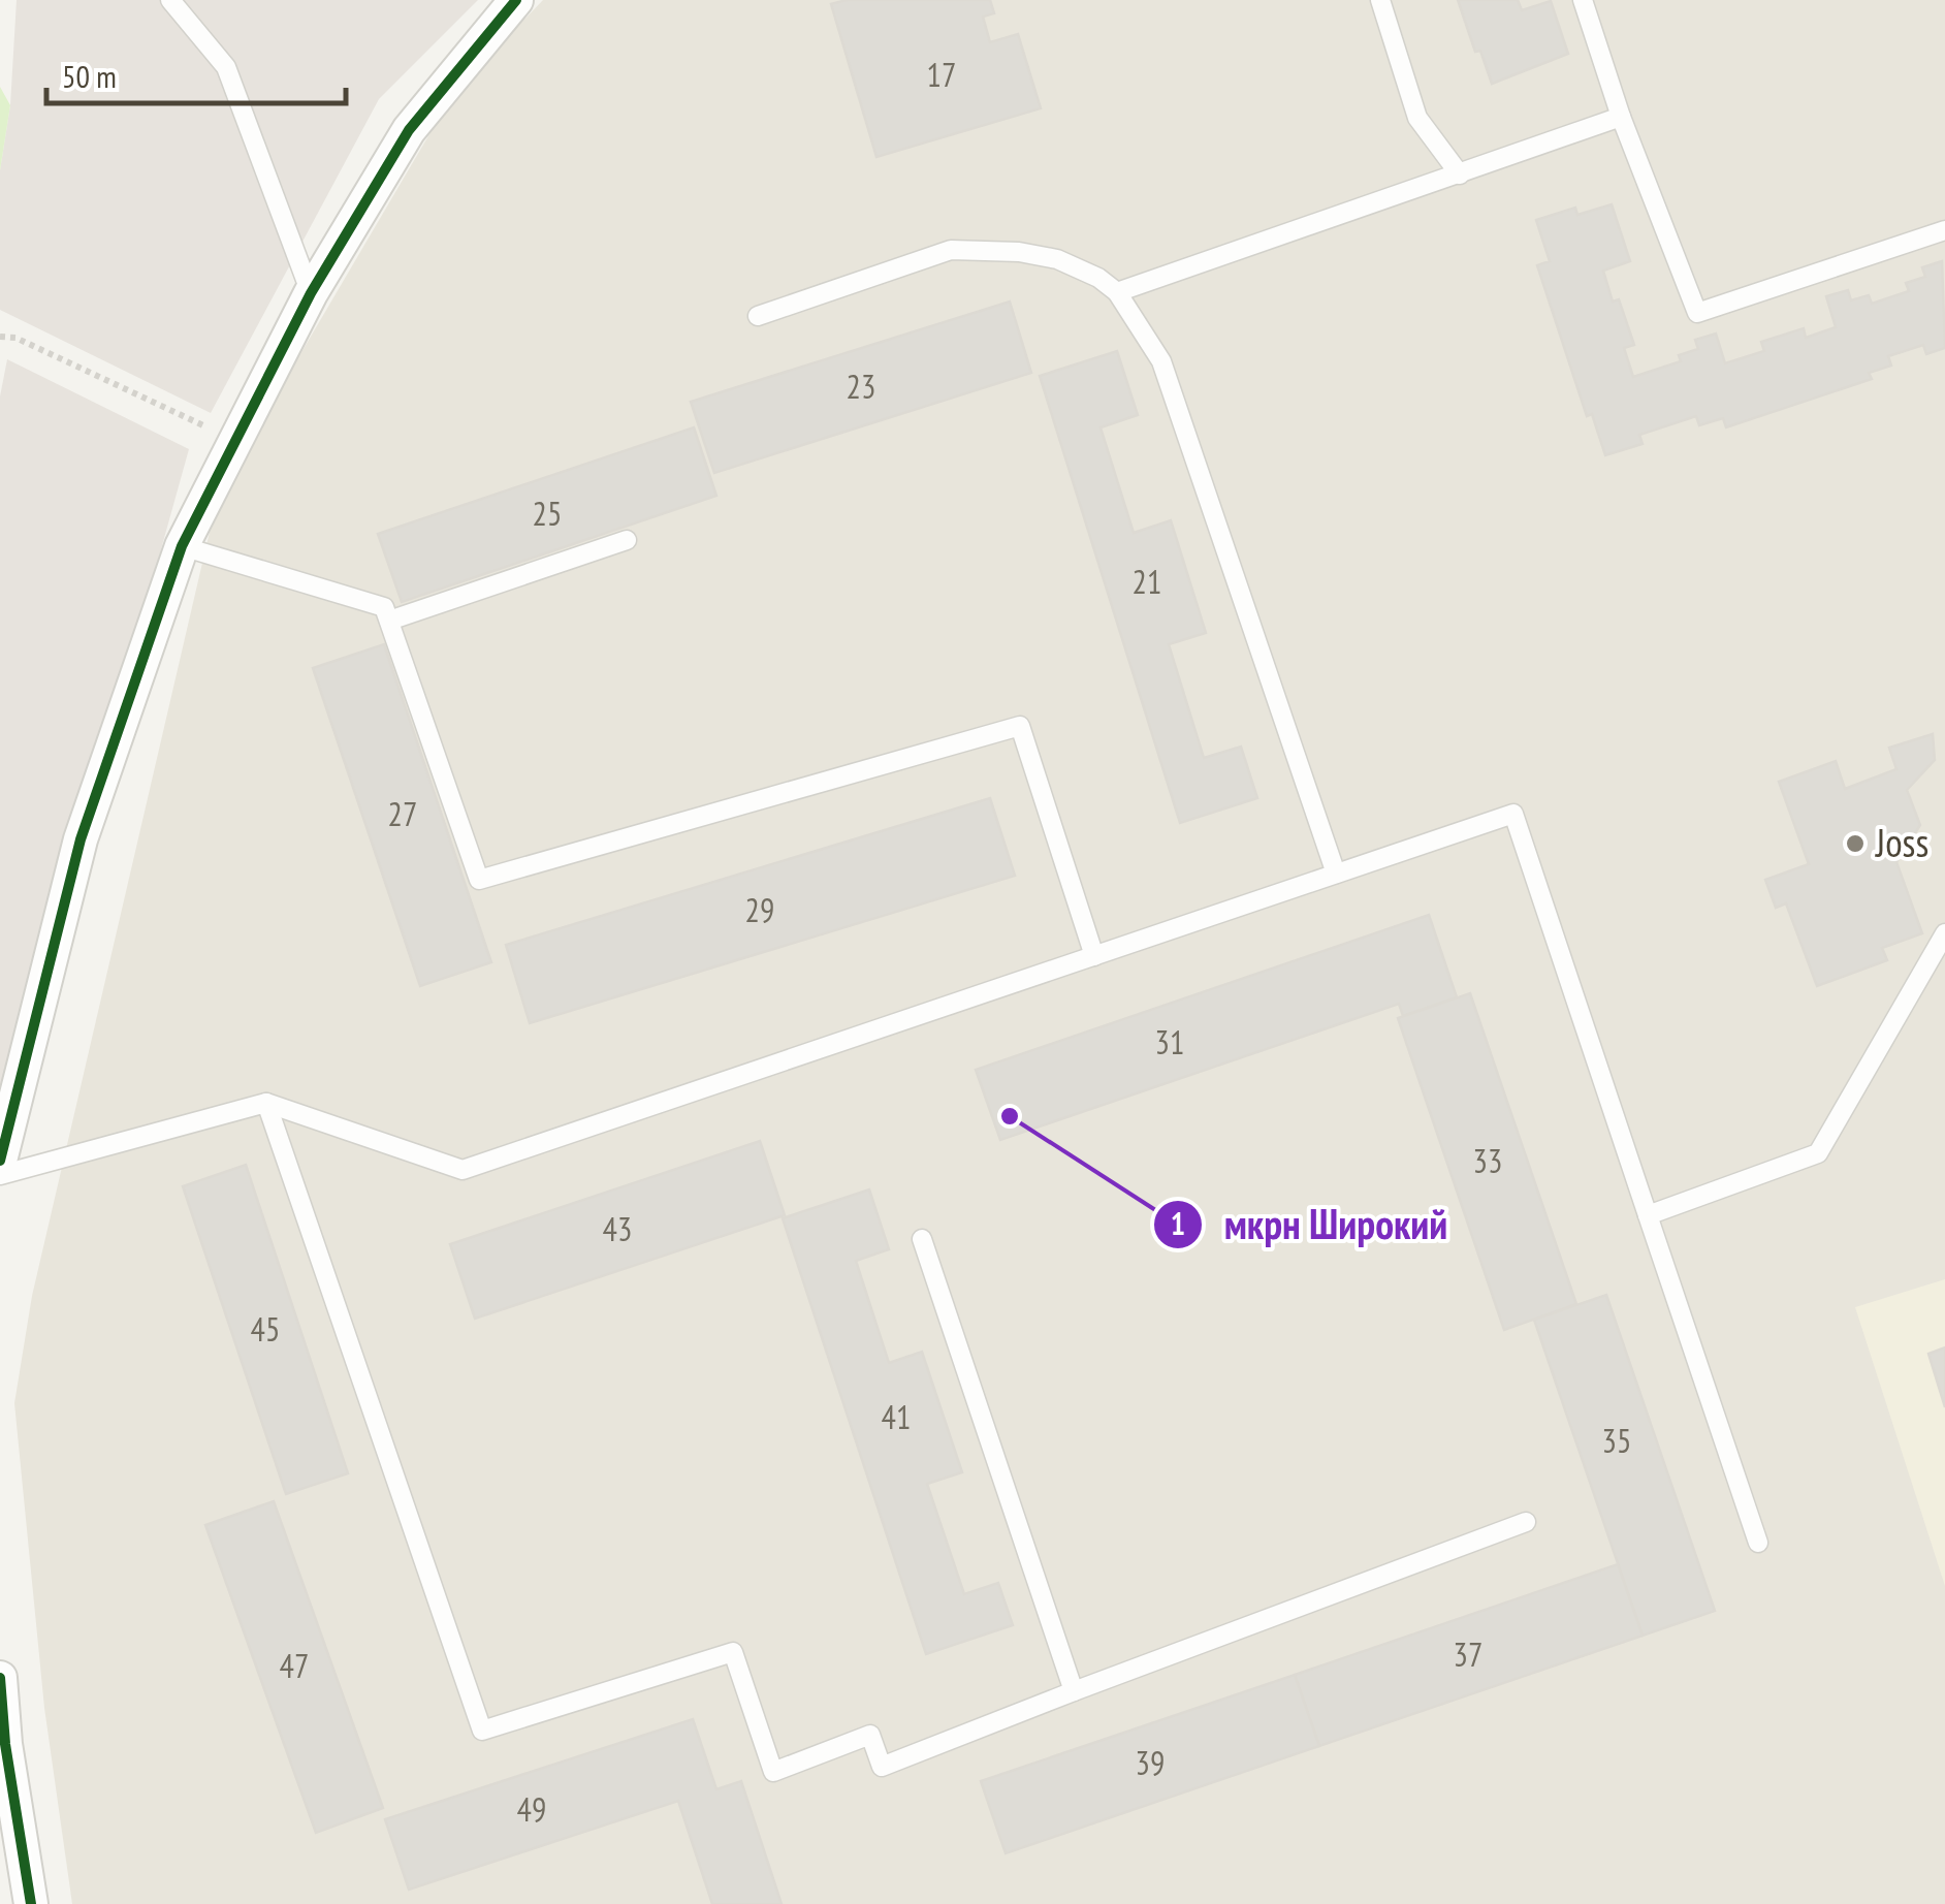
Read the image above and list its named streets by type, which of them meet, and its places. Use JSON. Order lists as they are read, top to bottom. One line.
{"places":["Joss","мкрн Широкий"],"house_numbers":["17","23","25","21","27","29","31","33","43","45","41","35","37","47","39","49"],"scale_bar":"50 m"}
